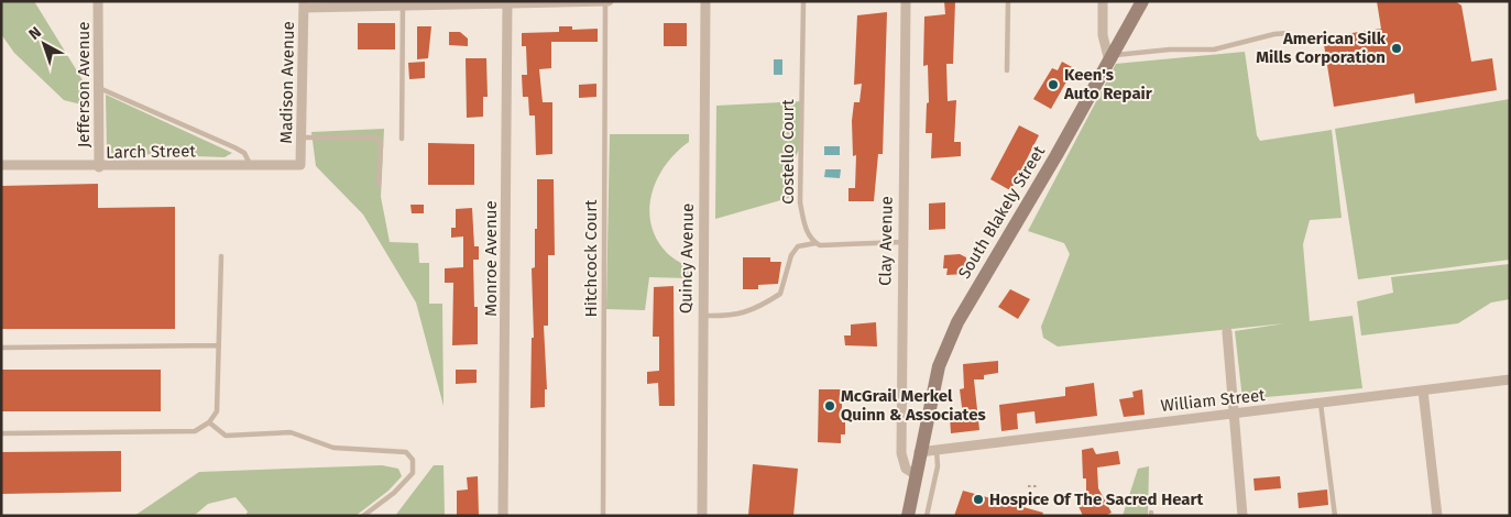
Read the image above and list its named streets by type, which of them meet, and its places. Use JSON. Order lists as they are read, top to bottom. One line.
{"streets":{"main road":["South Blakely Street"],"street":["Madison Avenue","Jefferson Avenue","Larch Street","Clay Avenue","Monroe Avenue","Quincy Avenue","William Street"],"lane":["Costello Court","Hitchcock Court"]},"crossings":[["Madison Avenue","Larch Street"],["Jefferson Avenue","Larch Street"],["South Blakely Street","William Street"]],"places":["American Silk Mills Corporation","Keen's Auto Repair","McGrail Merkel Quinn & Associates","Hospice Of The Sacred Heart"],"north":"top left"}
